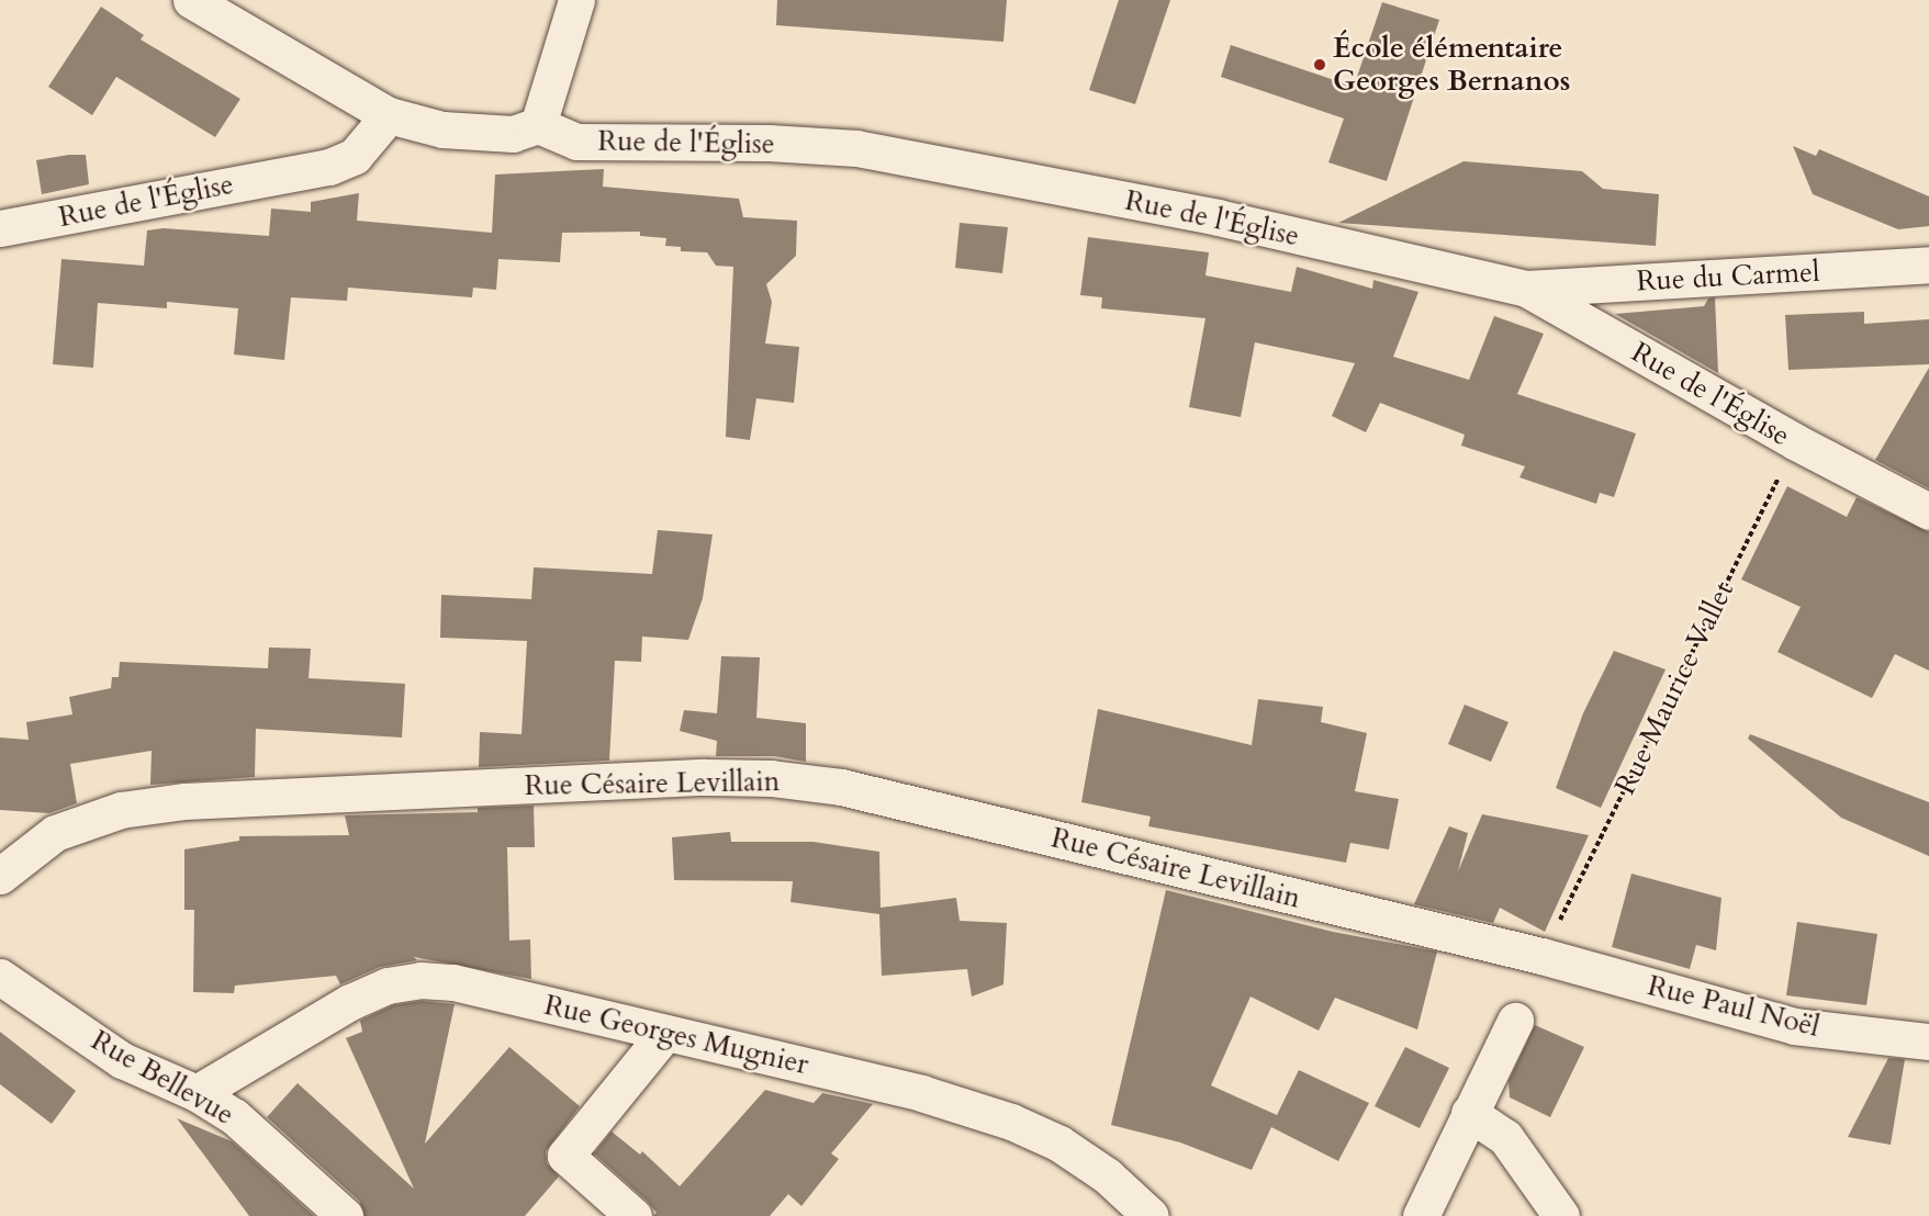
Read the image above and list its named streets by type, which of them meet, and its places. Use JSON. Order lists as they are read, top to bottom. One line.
{"streets":{"street":["Rue de l'Église","Rue du Carmel","Rue Césaire Levillain","Rue Paul Noël","Rue Georges Mugnier","Rue Bellevue"],"path":["Rue Maurice Vallet"]},"crossings":[["Rue de l'Église","Rue du Carmel"],["Rue de l'Église","Rue Maurice Vallet"],["Rue Césaire Levillain","Rue Paul Noël"],["Rue Georges Mugnier","Rue Bellevue"]],"places":["École élémentaire Georges Bernanos"]}
